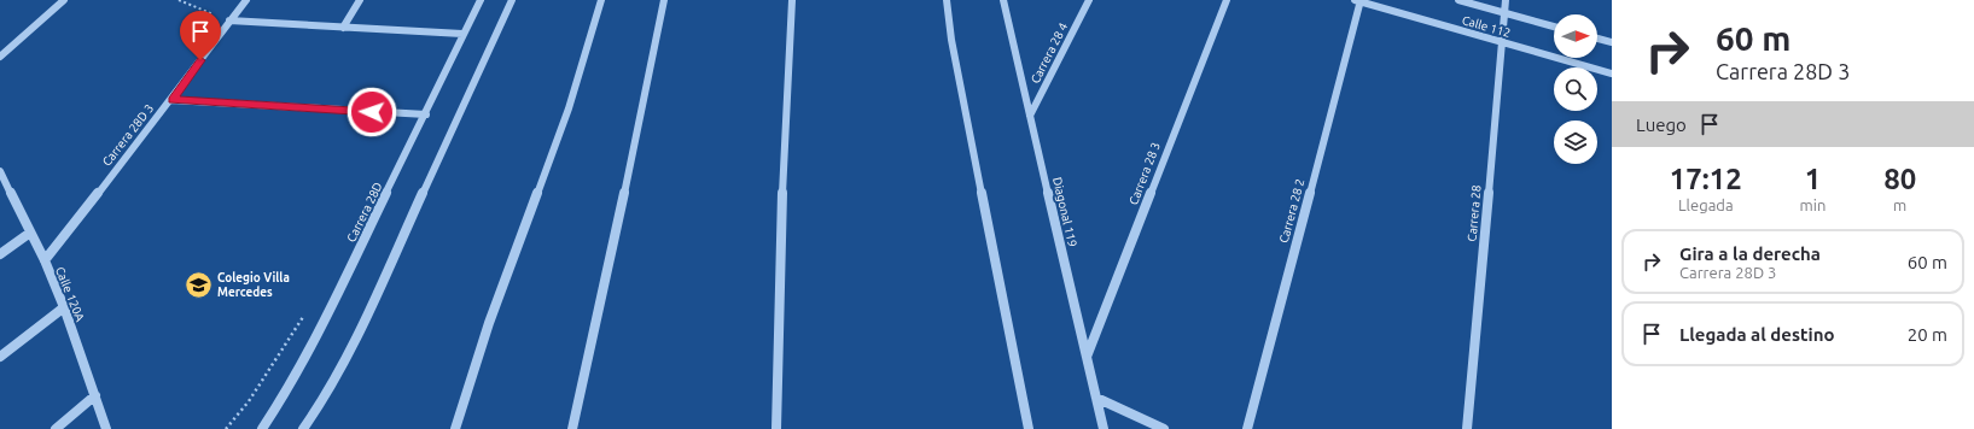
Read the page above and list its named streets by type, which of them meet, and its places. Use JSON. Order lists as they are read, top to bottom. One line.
{"streets":{"street":["Calle 112","Carrera 28 4","Carrera 28D 3","Carrera 28 3","Carrera 28 2","Carrera 28D","Diagonal 119","Carrera 28","Calle 120A"]},"crossings":[["Calle 112","Carrera 28 2"],["Calle 112","Carrera 28"],["Carrera 28 4","Diagonal 119"],["Carrera 28D 3","Calle 120A"],["Carrera 28 3","Diagonal 119"]],"places":{"school or university":["Colegio Villa Mercedes"]},"north":"right","page":{"turn":["60 m","Carrera 28D 3"],"then":"Luego","eta":["17:12","Llegada","1","min","80","m"],"list":[{"name":"Gira a la derecha","note":"Carrera 28D 3","value":"60 m"},{"name":"Llegada al destino","value":"20 m"}]}}
